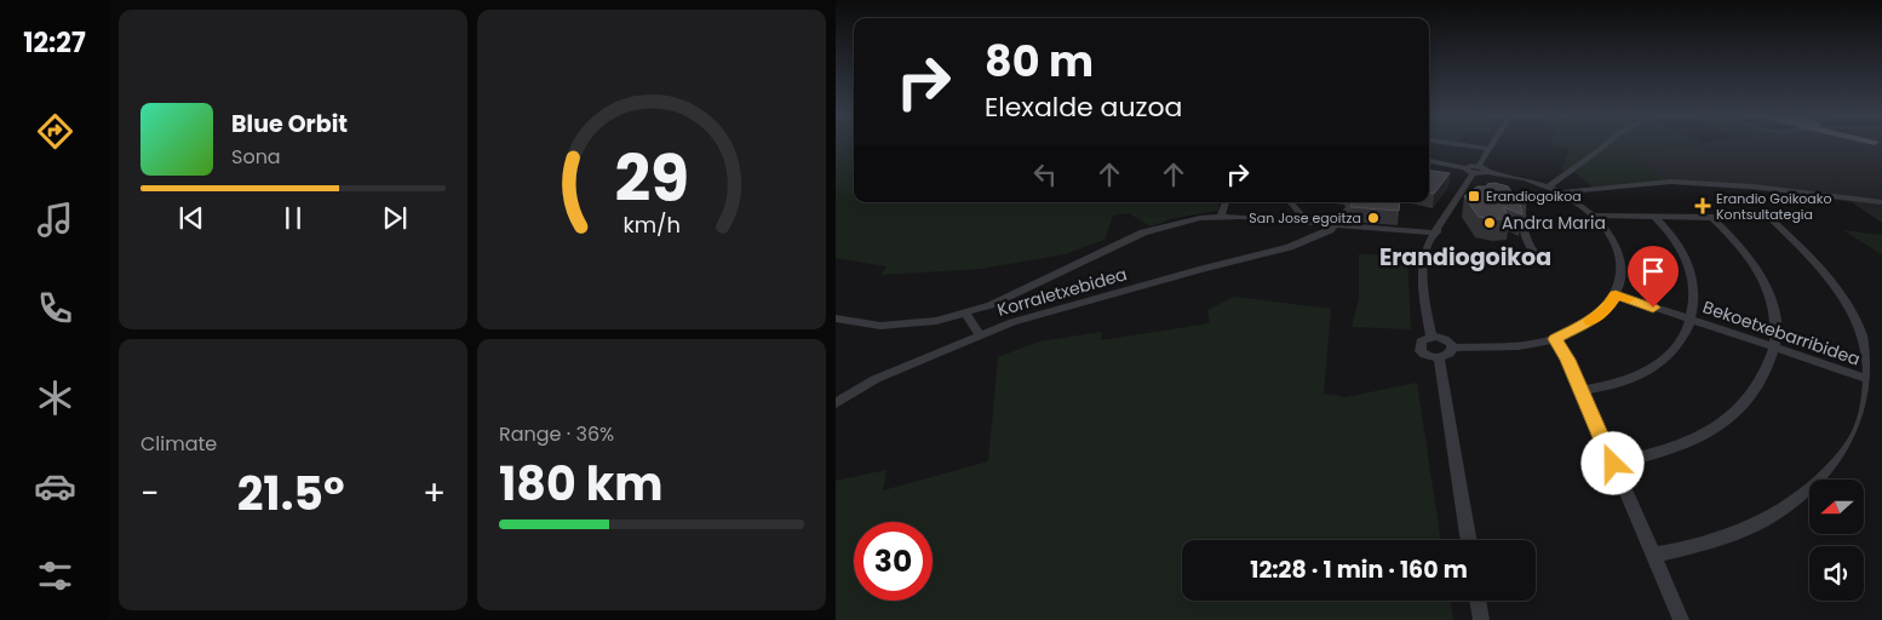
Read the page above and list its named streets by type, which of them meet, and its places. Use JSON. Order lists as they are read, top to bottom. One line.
{"streets":{"street":["Korraletxebidea","Bekoetxebarribidea"]},"districts":["Erandiogoikoa"],"places":{"transit":["Erandiogoikoa"],"health":["Erandio Goikoako Kontsultategia"],"other":["San Jose egoitza","Andra Maria"]},"north":"left","page":{"tabs":"12:27","turn":["80 m","Elexalde auzoa"],"song":["Blue Orbit","Sona"],"tile":["Climate",["Range · 36%","180 km"]],"heat":["−","21.5°","+"],"limit":"30","trip":"12:28 · 1 min · 160 m","gauge":["29","km/h"]}}
